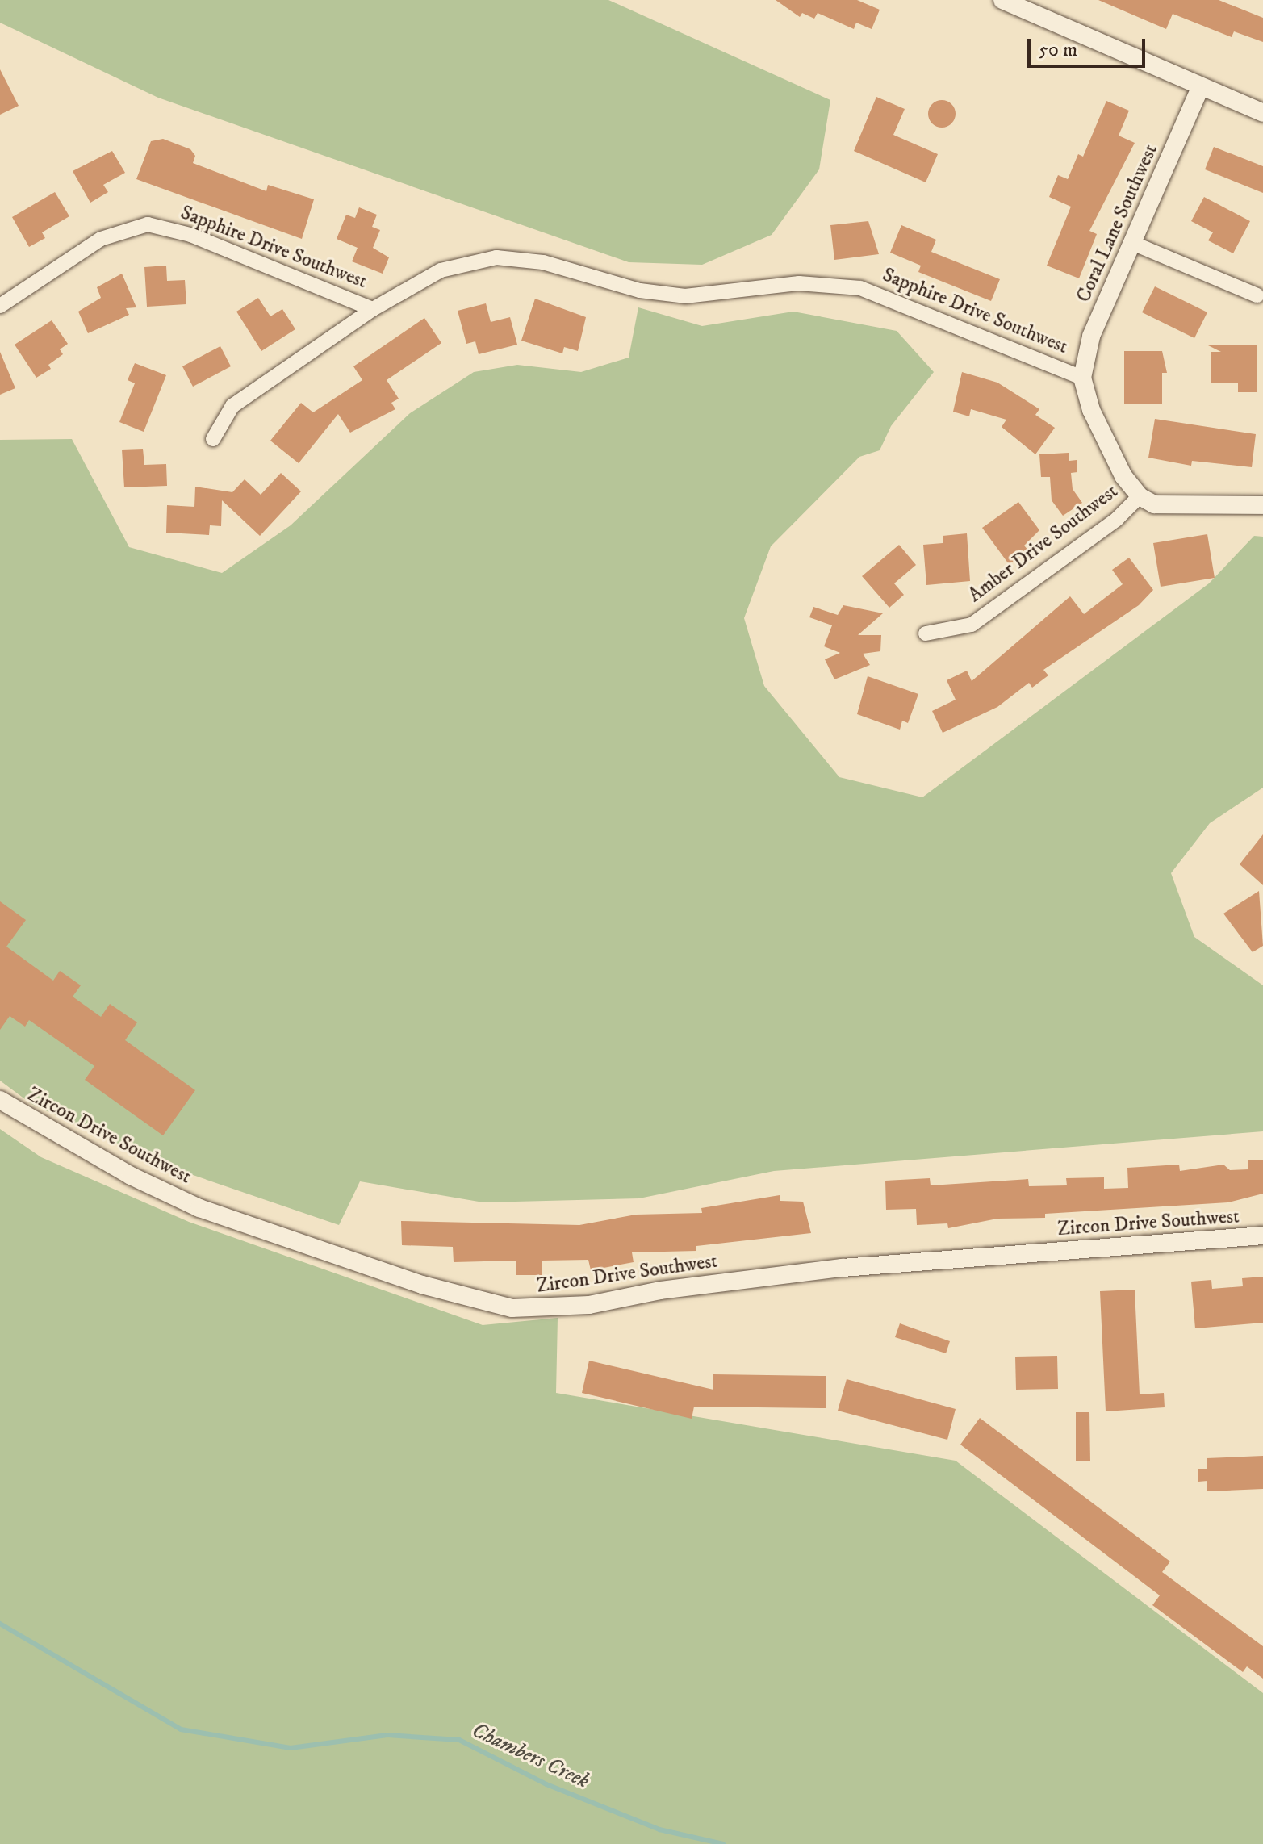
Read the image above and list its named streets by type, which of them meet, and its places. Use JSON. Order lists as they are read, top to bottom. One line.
{"streets":{"street":["Coral Lane Southwest","Sapphire Drive Southwest","Amber Drive Southwest","Zircon Drive Southwest"]},"crossings":[["Coral Lane Southwest","Sapphire Drive Southwest"],["Sapphire Drive Southwest","Amber Drive Southwest"]],"water":["Chambers Creek"],"scale_bar":"50 m"}
